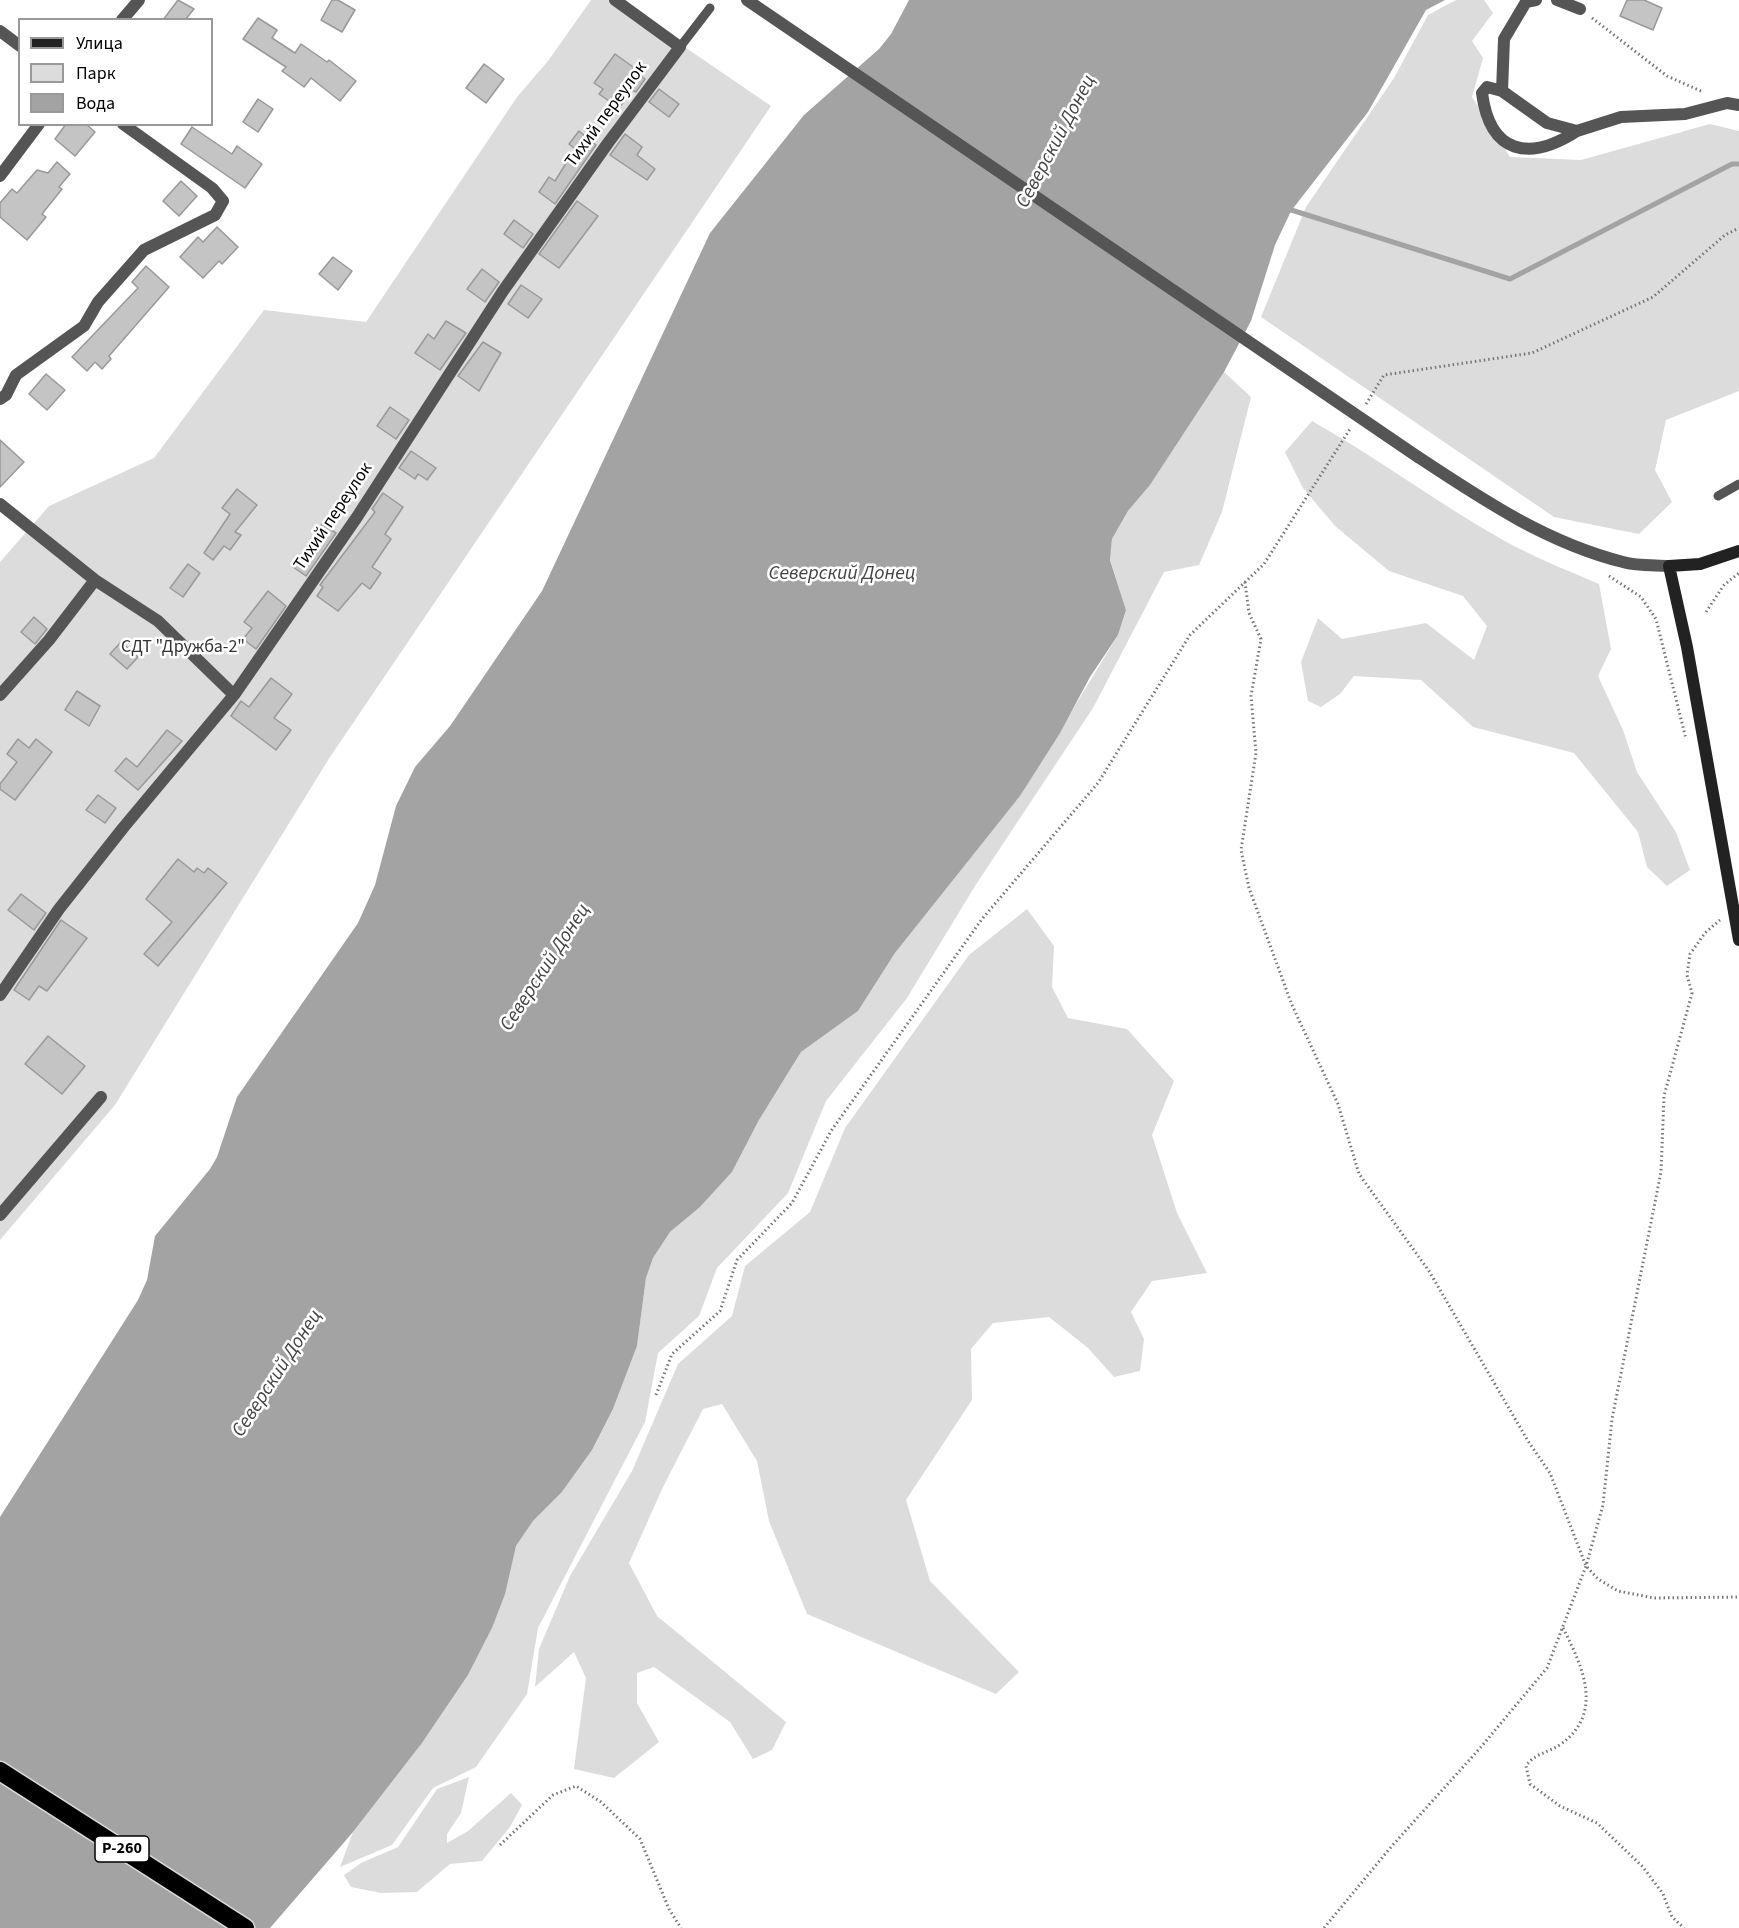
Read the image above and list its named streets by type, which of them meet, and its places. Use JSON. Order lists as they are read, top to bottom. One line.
{"streets":{"highway":["Р-260"],"street":["Тихий переулок"]},"water":["Северский Донец"],"parks":["СДТ \"Дружба-2\""],"legend":["Улица","Парк","Вода"]}
